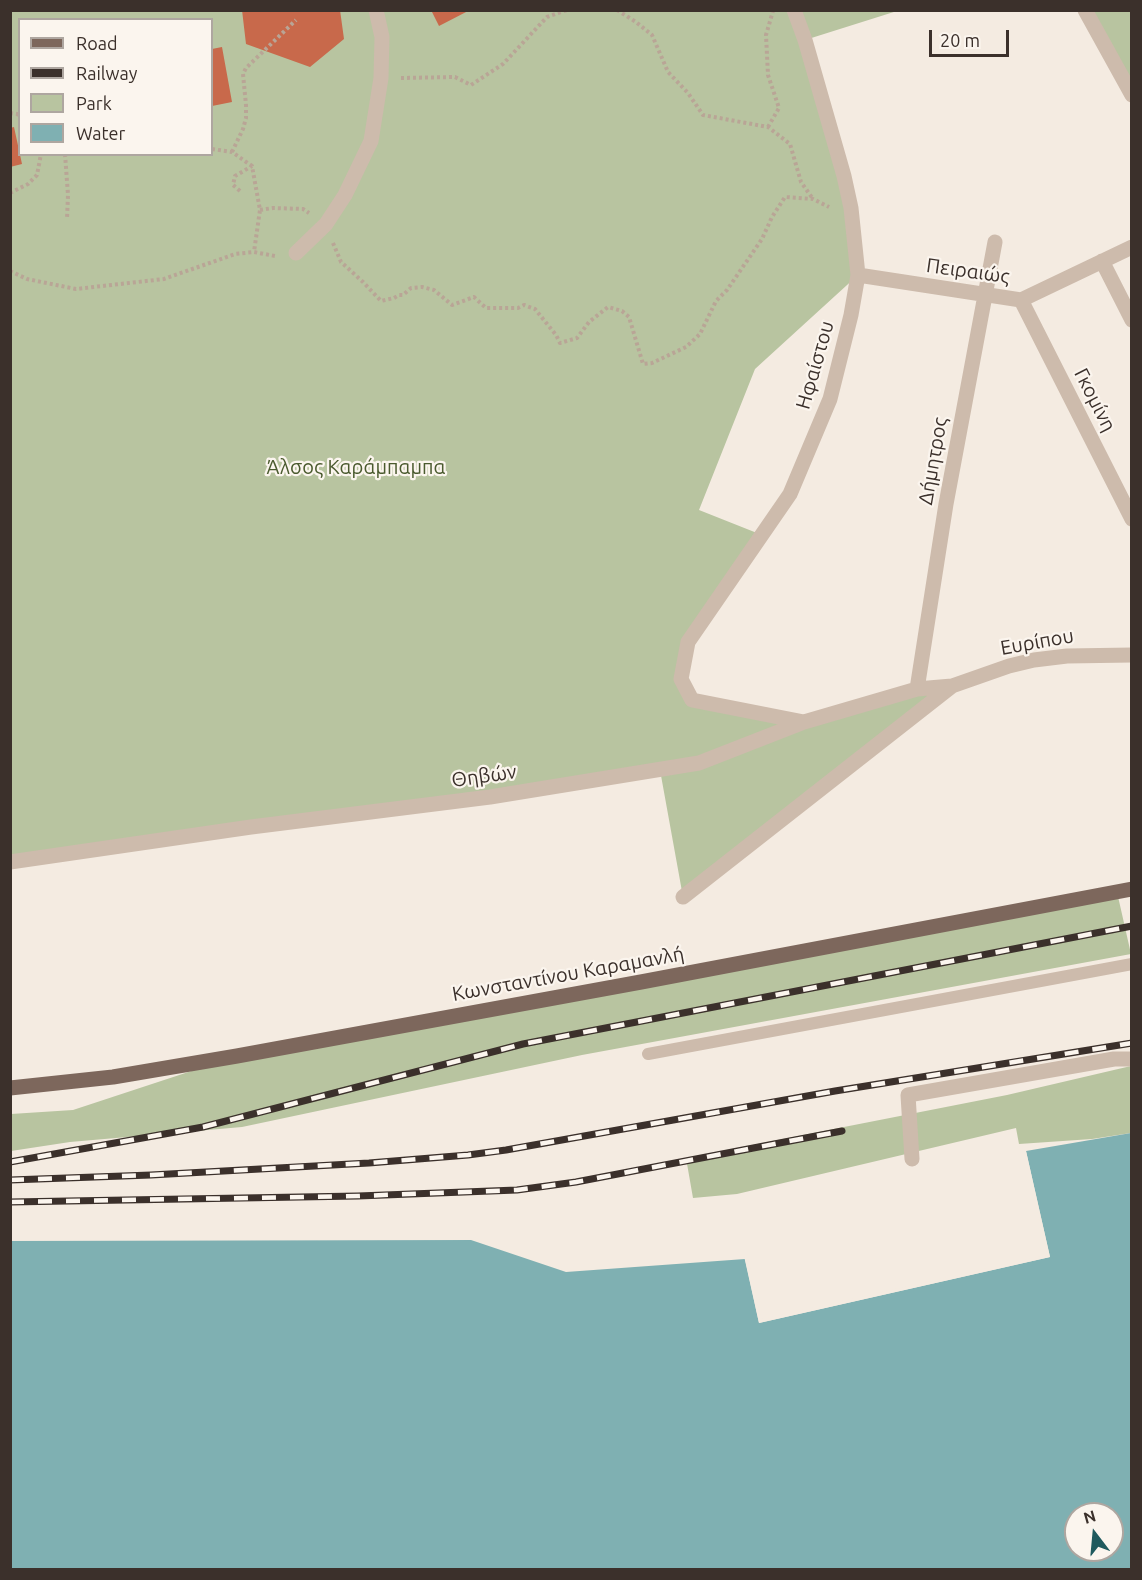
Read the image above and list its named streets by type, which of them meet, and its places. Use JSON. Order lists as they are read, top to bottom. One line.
{"streets":{"main road":["Κωνσταντίνου Καραμανλή"],"street":["Πειραιώς","Ηφαίστου","Γκομίνη","Δήμητρος","Ευρίπου","Θηβών"]},"crossings":[["Πειραιώς","Ηφαίστου"],["Πειραιώς","Γκομίνη"],["Πειραιώς","Δήμητρος"],["Ηφαίστου","Θηβών"],["Δήμητρος","Θηβών"],["Ευρίπου","Θηβών"]],"parks":["Άλσος Καράμπαμπα"],"legend":["Road","Railway","Park","Water"],"scale_bar":"20 m","north":"top"}
